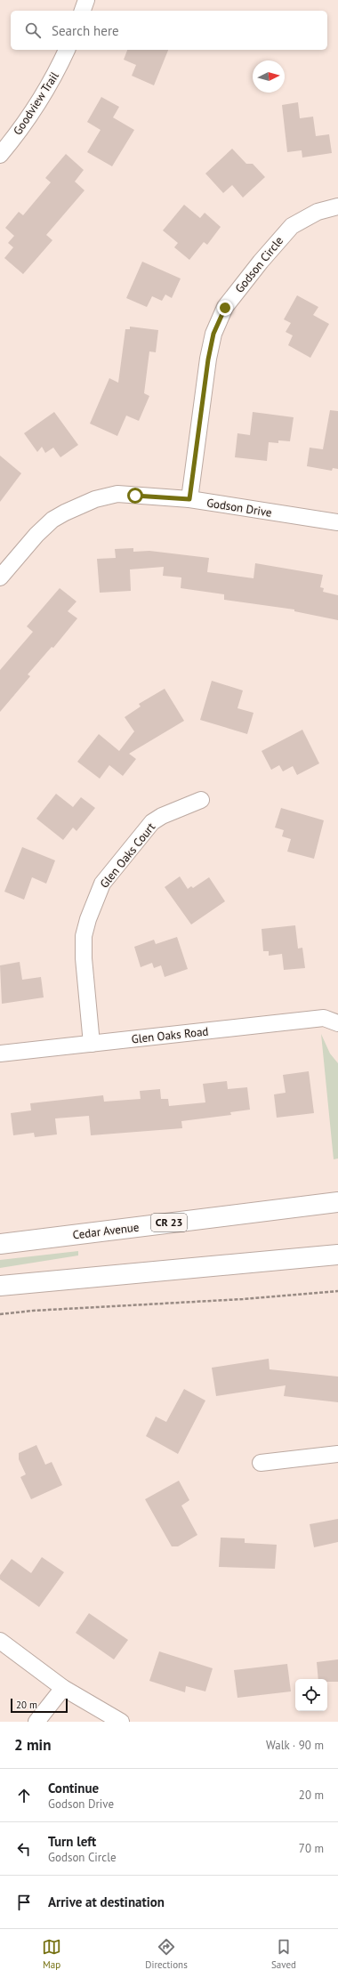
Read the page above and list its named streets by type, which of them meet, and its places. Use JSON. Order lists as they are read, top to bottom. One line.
{"streets":{"main road":["CR 23","Cedar Avenue"],"street":["Goodview Trail","Godson Circle","Godson Drive","Glen Oaks Court","Glen Oaks Road"]},"crossings":[["Godson Circle","Godson Drive"],["Glen Oaks Court","Glen Oaks Road"]],"scale_bar":"20 m","north":"right","page":{"search":"Search here","scale":"20 m","heading":["2 min","Walk · 90 m"],"list":[["Continue","Godson Drive","20 m"],["Turn left","Godson Circle","70 m"],"Arrive at destination"],"nav":["Map","Directions","Saved"]}}
